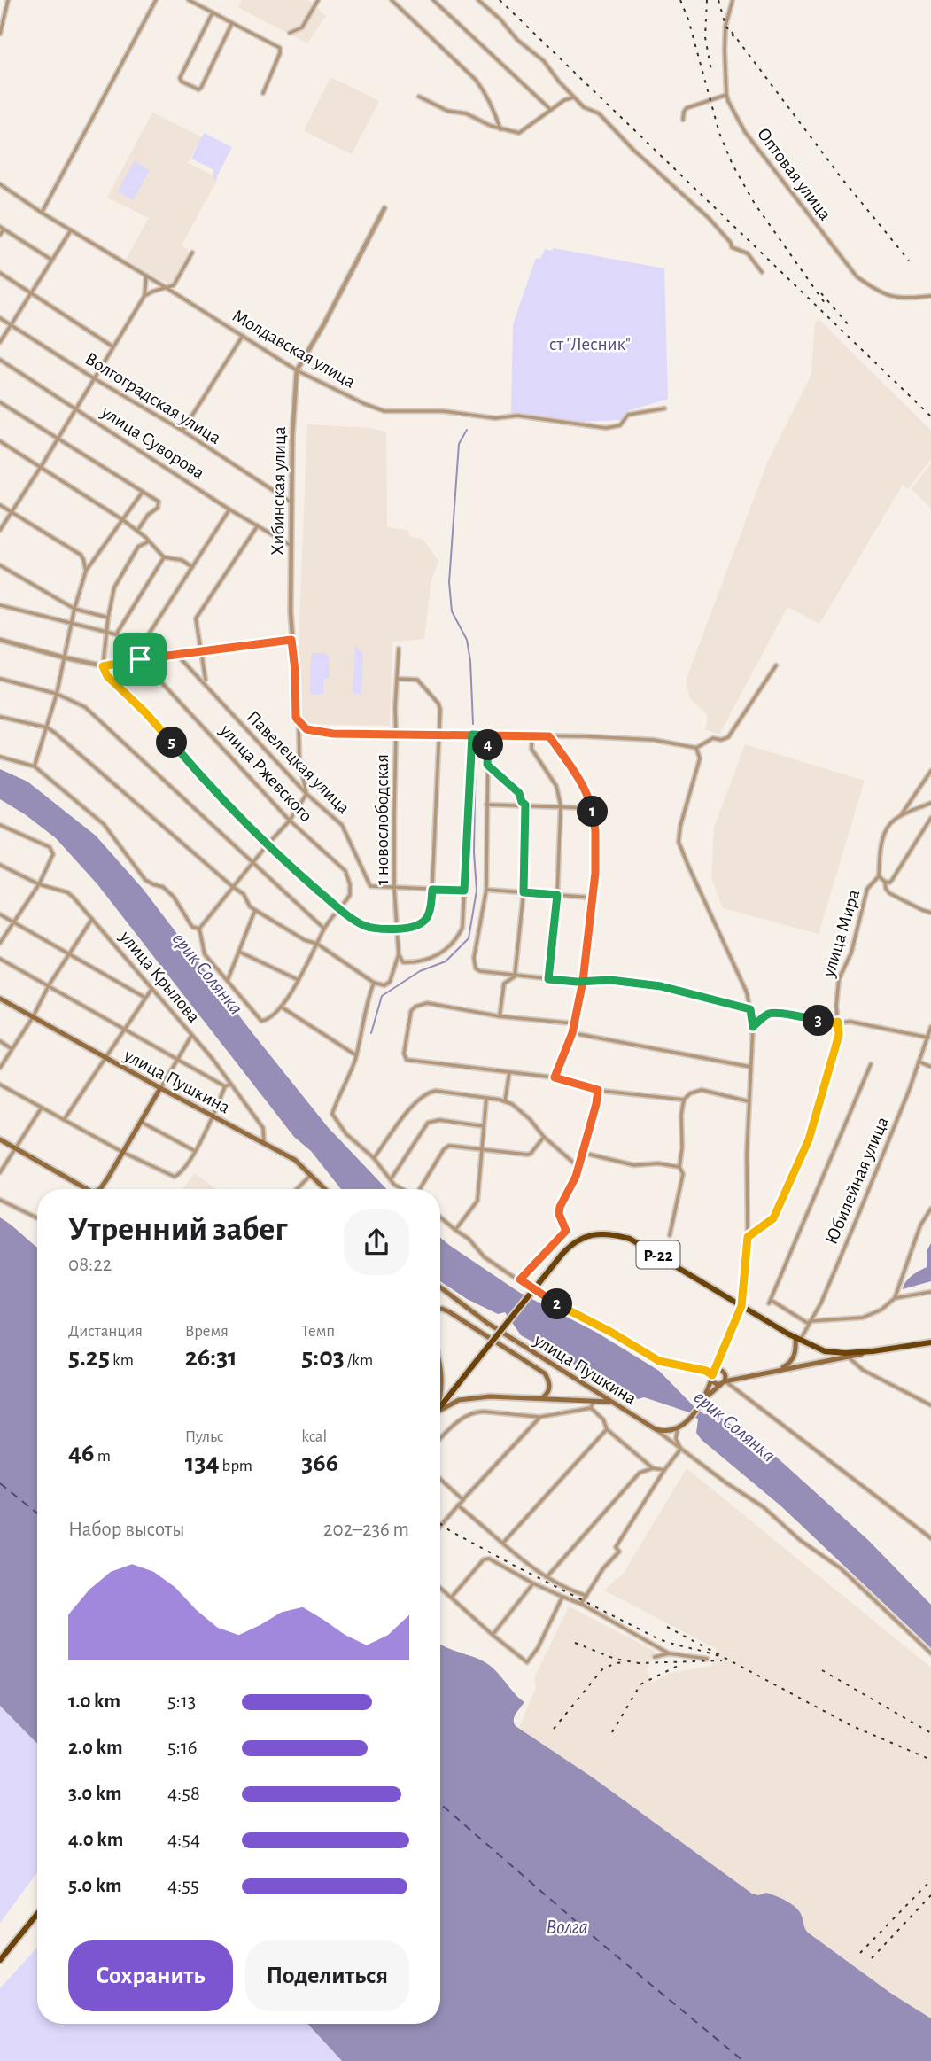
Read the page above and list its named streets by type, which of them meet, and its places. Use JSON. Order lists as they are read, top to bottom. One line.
{"streets":{"highway":["Р-22"],"main road":["улица Пушкина"],"street":["Оптовая улица","Молдавская улица","Волгоградская улица","улица Суворова","Хибинская улица","Павелецкая улица","улица Ржевского","1 новослободская","улица Мира","улица Крылова","Юбилейная улица"]},"crossings":[["Молдавская улица","Хибинская улица"],["Волгоградская улица","Хибинская улица"],["улица Суворова","Хибинская улица"],["Хибинская улица","Павелецкая улица"],["Павелецкая улица","1 новослободская"],["улица Крылова","улица Пушкина"],["Юбилейная улица","Р-22"]],"water":["ерик Солянка","Волга"],"parks":["ст \"Лесник\""],"page":{"pins":["5","4","1","3","2"],"heading":["Утренний забег","08:22"],"stats":[["Дистанция","5.25 km"],["Время","26:31"],["Темп","5:03 /km"],["46 m"],["Пульс","134 bpm"],["kcal","366"]],"chart":["Набор высоты","202–236 m"],"list":[{"name":"1.0 km","note":"5:13"},{"name":"2.0 km","note":"5:16"},{"name":"3.0 km","note":"4:58"},{"name":"4.0 km","note":"4:54"},{"name":"5.0 km","note":"4:55"}],"buttons":["Сохранить","Поделиться"]}}
